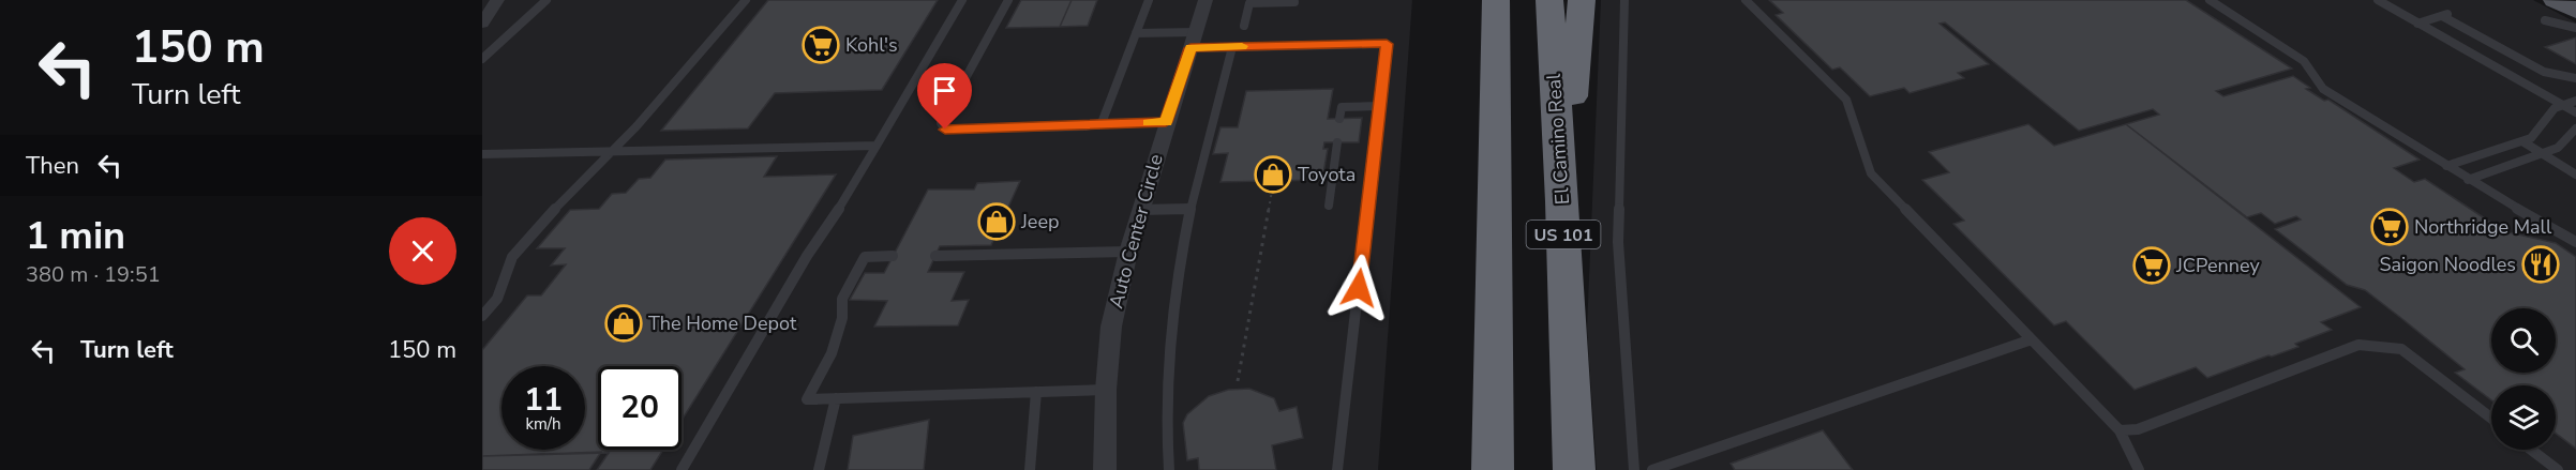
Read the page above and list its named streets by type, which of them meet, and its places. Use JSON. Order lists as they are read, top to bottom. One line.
{"streets":{"highway":["El Camino Real","US 101"],"street":["Auto Center Circle"]},"places":{"supermarket":["Kohl's","Northridge Mall","JCPenney"],"shop":["Toyota","Jeep","The Home Depot"],"restaurant":["Saigon Noodles"]},"page":{"turn":["150 m","Turn left"],"then":"Then","heading":["1 min","380 m · 19:51"],"list":[{"name":"Turn left","value":"150 m"}],"speed":"11 km/h","limit":"20"}}
